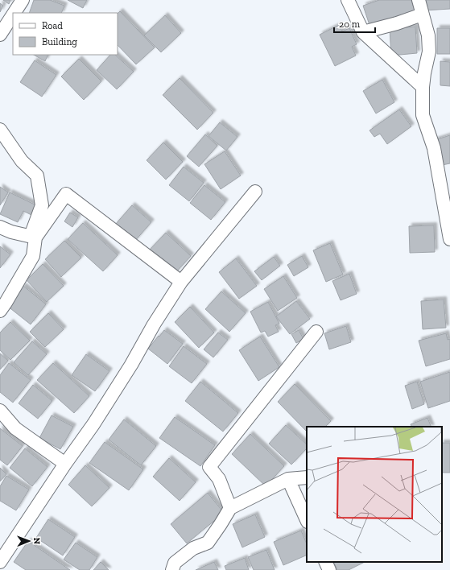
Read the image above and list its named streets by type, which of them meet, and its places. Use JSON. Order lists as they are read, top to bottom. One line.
{"legend":["Road","Building"],"scale_bar":"20 m","north":"right"}
